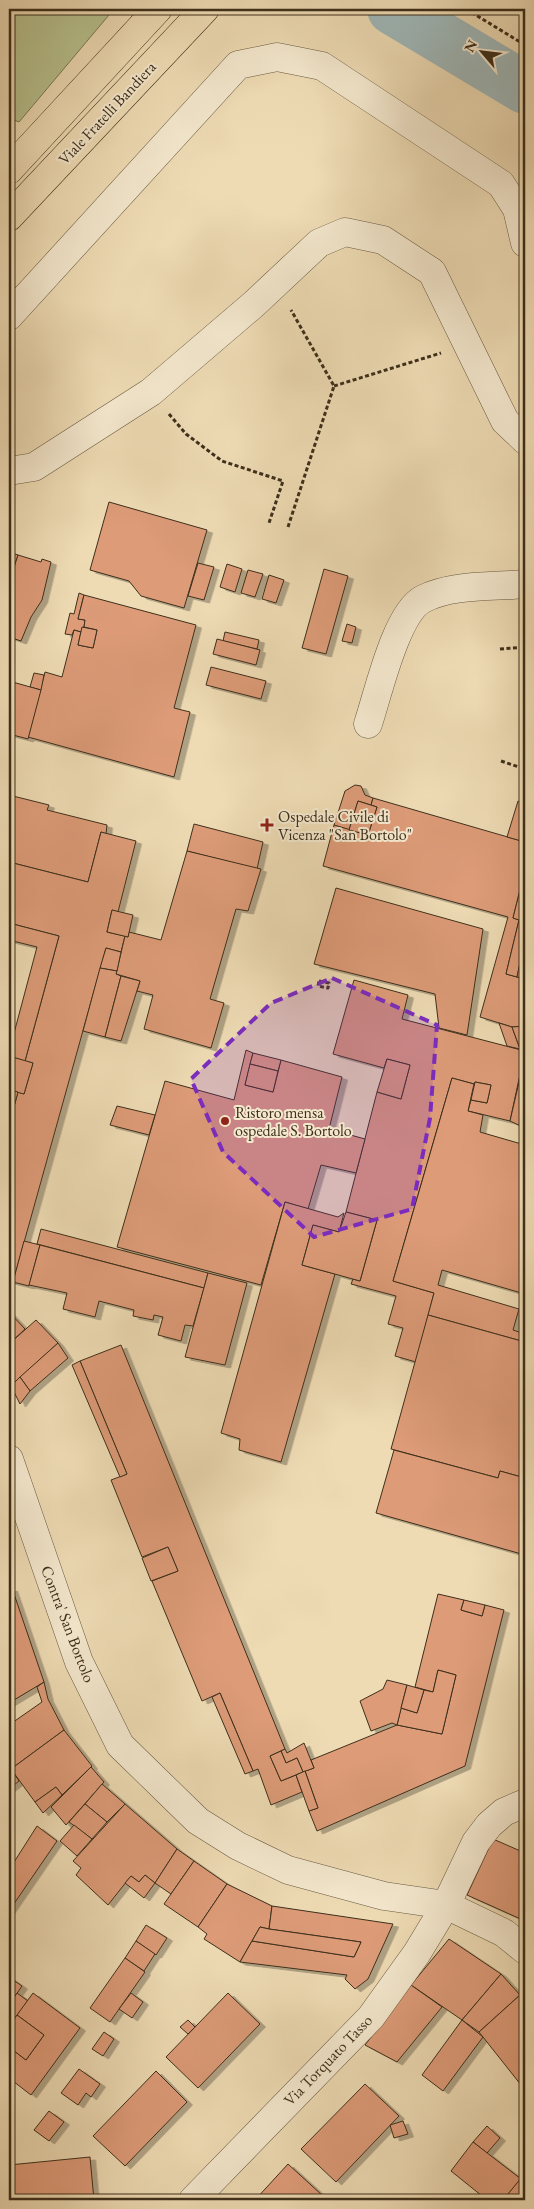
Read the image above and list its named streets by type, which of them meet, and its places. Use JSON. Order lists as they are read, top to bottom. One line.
{"streets":{"main road":["Viale Fratelli Bandiera"],"street":["Contra' San Bortolo","Via Torquato Tasso"]},"crossings":[["Contra' San Bortolo","Via Torquato Tasso"]],"places":{"health":["Ospedale Civile di Vicenza \"San Bortolo\""],"other":["Ristoro mensa ospedale S. Bortolo"]},"north":"top left"}
